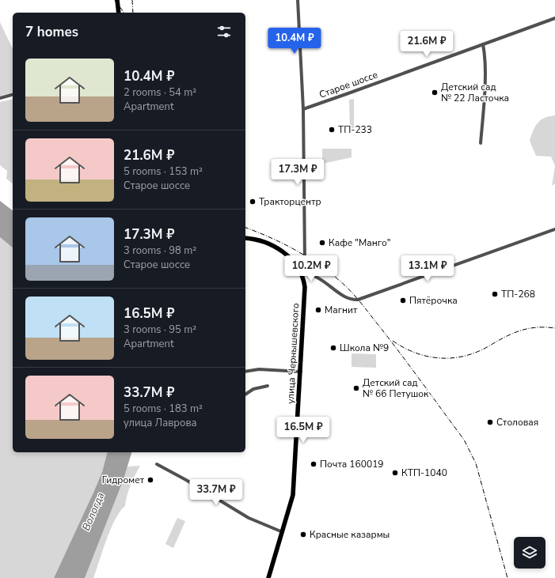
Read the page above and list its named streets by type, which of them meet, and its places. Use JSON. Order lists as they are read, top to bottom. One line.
{"streets":{"main road":["улица Чернышевского"],"street":["Старое шоссе"]},"water":["Вологда"],"places":["Детский сад № 22 Ласточка","ТП-233","Тракторцентр","Кафе \"Манго\"","ТП-268","Пятёрочка","Магнит","Школа №9","Детский сад № 66 Петушок","Столовая","Почта 160019","КТП-1040","Гидромет","Красные казармы"],"page":{"heading":"7 homes","price":["10.4M ₽","21.6M ₽","17.3M ₽","10.2M ₽","13.1M ₽","16.5M ₽","33.7M ₽"],"list":[{"name":"10.4M ₽","note":"2 rooms · 54 m² · Apartment"},{"name":"21.6M ₽","note":"5 rooms · 153 m² · Старое шоссе"},{"name":"17.3M ₽","note":"3 rooms · 98 m² · Старое шоссе"},{"name":"16.5M ₽","note":"3 rooms · 95 m² · Apartment"},{"name":"33.7M ₽","note":"5 rooms · 183 m² · улица Лаврова"}]}}
